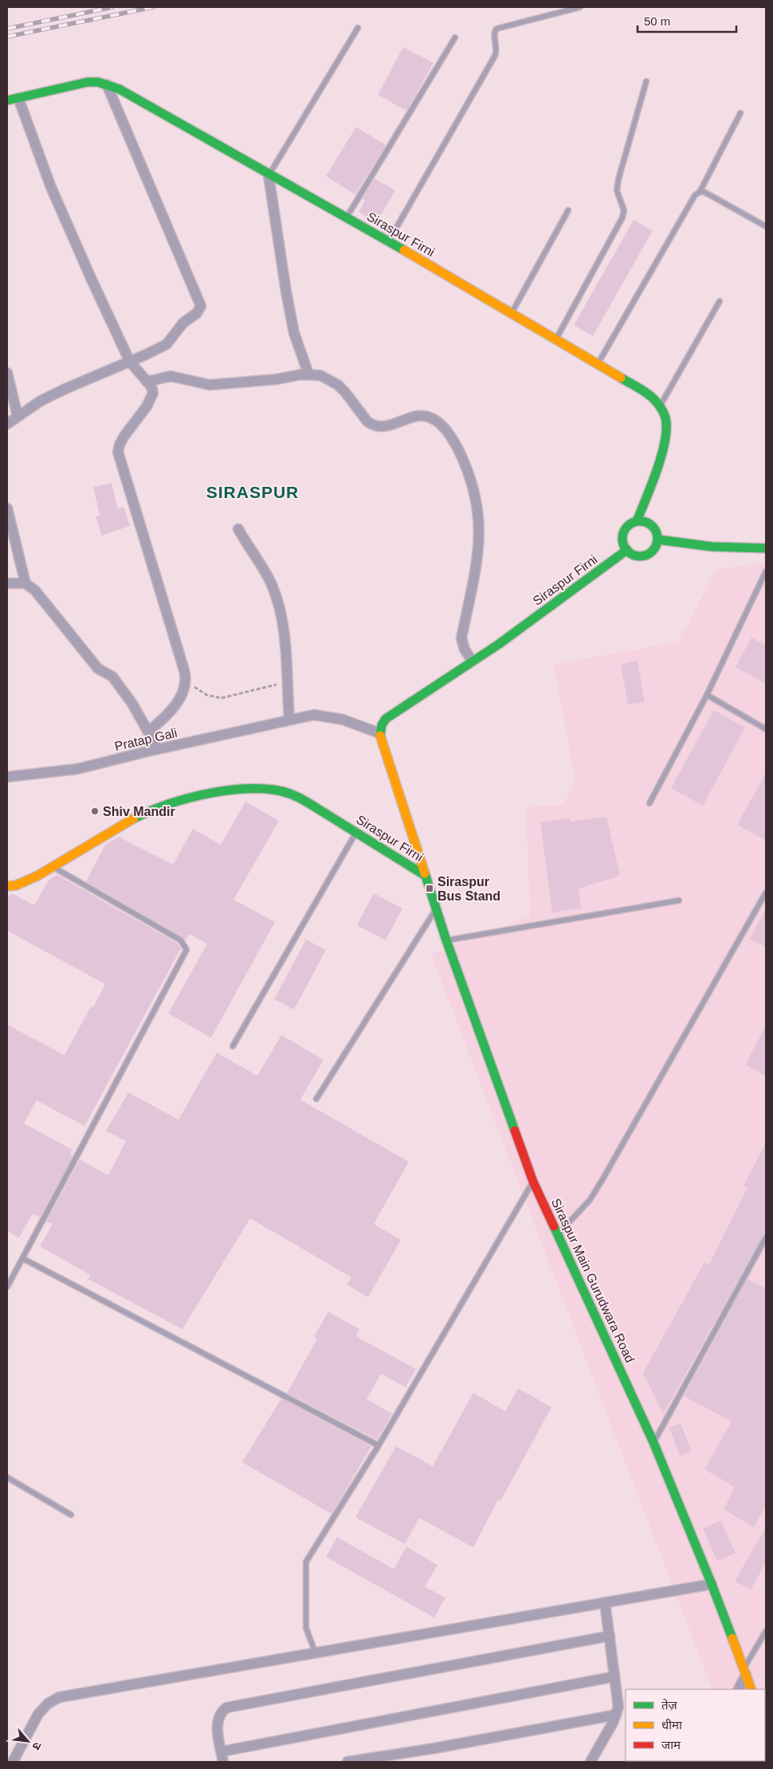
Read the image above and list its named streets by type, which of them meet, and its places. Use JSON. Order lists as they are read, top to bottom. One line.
{"streets":{"street":["Siraspur Firni","Pratap Gali","Siraspur Main Gurudwara Road"]},"crossings":[["Siraspur Firni","Pratap Gali"],["Siraspur Firni","Siraspur Main Gurudwara Road"]],"districts":["SIRASPUR"],"places":{"other":["Shiv Mandir"],"transit":["Siraspur Bus Stand"]},"legend":["तेज़","धीमा","जाम"],"scale_bar":"50 m","north":"bottom right"}
